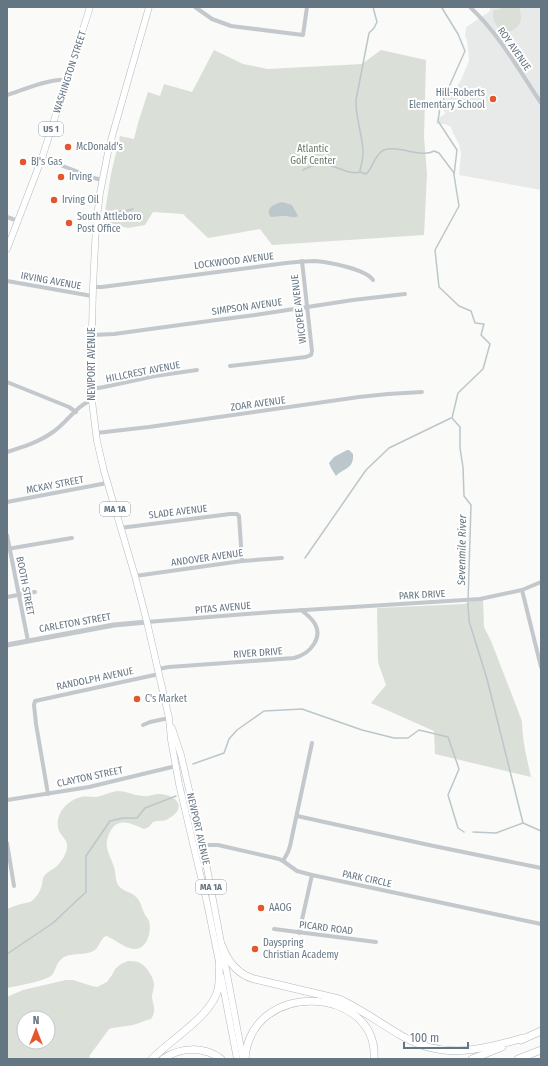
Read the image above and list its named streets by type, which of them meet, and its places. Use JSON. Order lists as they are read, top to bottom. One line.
{"streets":{"main road":["WASHINGTON STREET","US 1","NEWPORT AVENUE","MA 1A"],"street":["ROY AVENUE","LOCKWOOD AVENUE","IRVING AVENUE","SIMPSON AVENUE","WICOPEE AVENUE","HILLCREST AVENUE","ZOAR AVENUE","MCKAY STREET","SLADE AVENUE","ANDOVER AVENUE","BOOTH STREET","PARK DRIVE","PITAS AVENUE","CARLETON STREET","RIVER DRIVE","RANDOLPH AVENUE","CLAYTON STREET","PARK CIRCLE","PICARD ROAD"]},"crossings":[["LOCKWOOD AVENUE","WICOPEE AVENUE"],["LOCKWOOD AVENUE","NEWPORT AVENUE"],["IRVING AVENUE","NEWPORT AVENUE"],["SIMPSON AVENUE","WICOPEE AVENUE"],["SIMPSON AVENUE","NEWPORT AVENUE"],["NEWPORT AVENUE","HILLCREST AVENUE"],["NEWPORT AVENUE","ZOAR AVENUE"],["NEWPORT AVENUE","MCKAY STREET"],["NEWPORT AVENUE","SLADE AVENUE"],["NEWPORT AVENUE","ANDOVER AVENUE"],["NEWPORT AVENUE","PITAS AVENUE"],["NEWPORT AVENUE","CARLETON STREET"],["NEWPORT AVENUE","RIVER DRIVE"],["NEWPORT AVENUE","RANDOLPH AVENUE"],["NEWPORT AVENUE","CLAYTON STREET"],["NEWPORT AVENUE","PARK CIRCLE"],["SLADE AVENUE","ANDOVER AVENUE"],["BOOTH STREET","CARLETON STREET"],["PARK DRIVE","PITAS AVENUE"],["PARK DRIVE","RIVER DRIVE"],["PITAS AVENUE","CARLETON STREET"],["PITAS AVENUE","RIVER DRIVE"],["RIVER DRIVE","RANDOLPH AVENUE"],["RANDOLPH AVENUE","CLAYTON STREET"]],"water":["Sevenmile River"],"parks":["Atlantic Golf Center"],"places":["Hill-Roberts Elementary School","McDonald's","BJ's Gas","Irving","Irving Oil","South Attleboro Post Office","C's Market","AAOG","Dayspring Christian Academy"],"scale_bar":"100 m","north":"top"}
